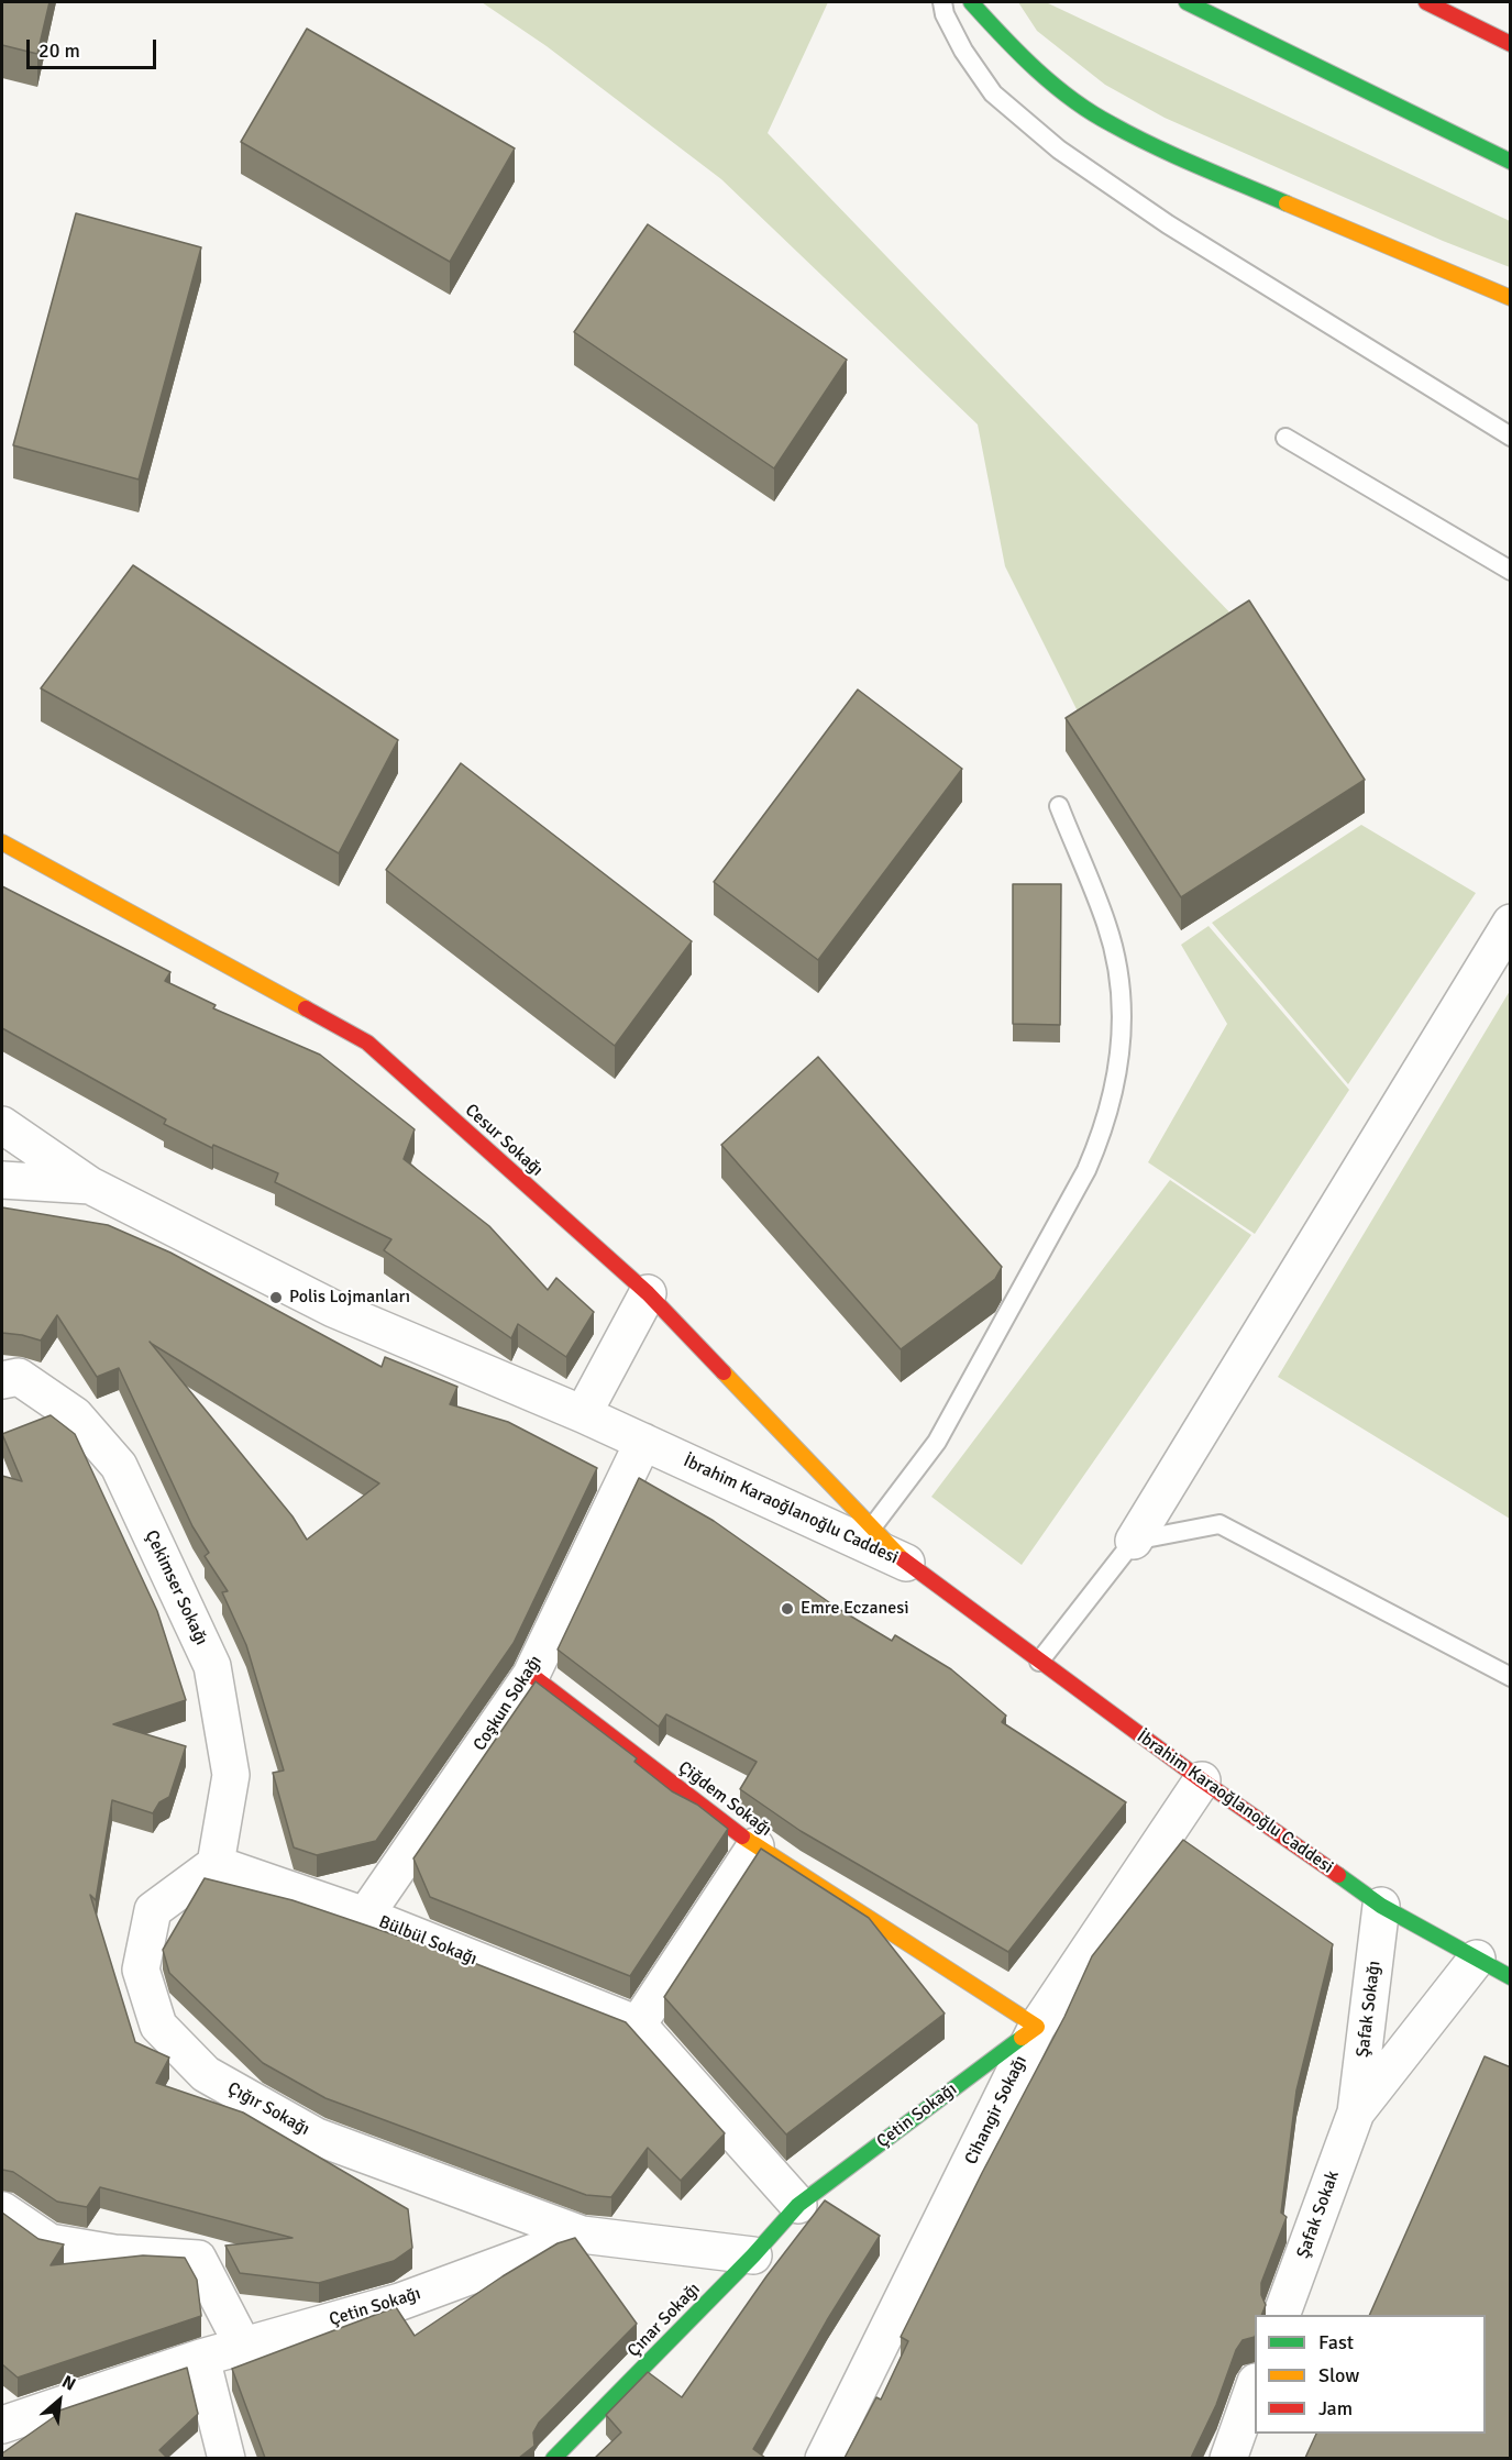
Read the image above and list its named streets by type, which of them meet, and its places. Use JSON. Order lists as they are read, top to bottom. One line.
{"streets":{"main road":["Cesur Sokağı","İbrahim Karaoğlanoğlu Caddesi","Çiğdem Sokağı","Çetin Sokağı","Çınar Sokağı"],"street":["Çekimser Sokağı","Coşkun Sokağı","Bülbül Sokağı","Şafak Sokağı","Çığır Sokağı","Cihangir Sokağı","Şafak Sokak"]},"crossings":[["Cesur Sokağı","İbrahim Karaoğlanoğlu Caddesi"],["İbrahim Karaoğlanoğlu Caddesi","Coşkun Sokağı"],["İbrahim Karaoğlanoğlu Caddesi","Şafak Sokağı"],["İbrahim Karaoğlanoğlu Caddesi","Cihangir Sokağı"],["Çekimser Sokağı","Bülbül Sokağı"],["Çekimser Sokağı","Çığır Sokağı"],["Coşkun Sokağı","Çiğdem Sokağı"],["Coşkun Sokağı","Bülbül Sokağı"],["Çiğdem Sokağı","Cihangir Sokağı"],["Çiğdem Sokağı","Çetin Sokağı"],["Bülbül Sokağı","Çığır Sokağı"],["Bülbül Sokağı","Çetin Sokağı"],["Bülbül Sokağı","Çınar Sokağı"],["Şafak Sokağı","Şafak Sokak"],["Çığır Sokağı","Çetin Sokağı"],["Cihangir Sokağı","Çetin Sokağı"],["Çetin Sokağı","Çınar Sokağı"]],"places":["Polis Lojmanları","Emre Eczanesi"],"legend":["Fast","Slow","Jam"],"scale_bar":"20 m","north":"top right"}
